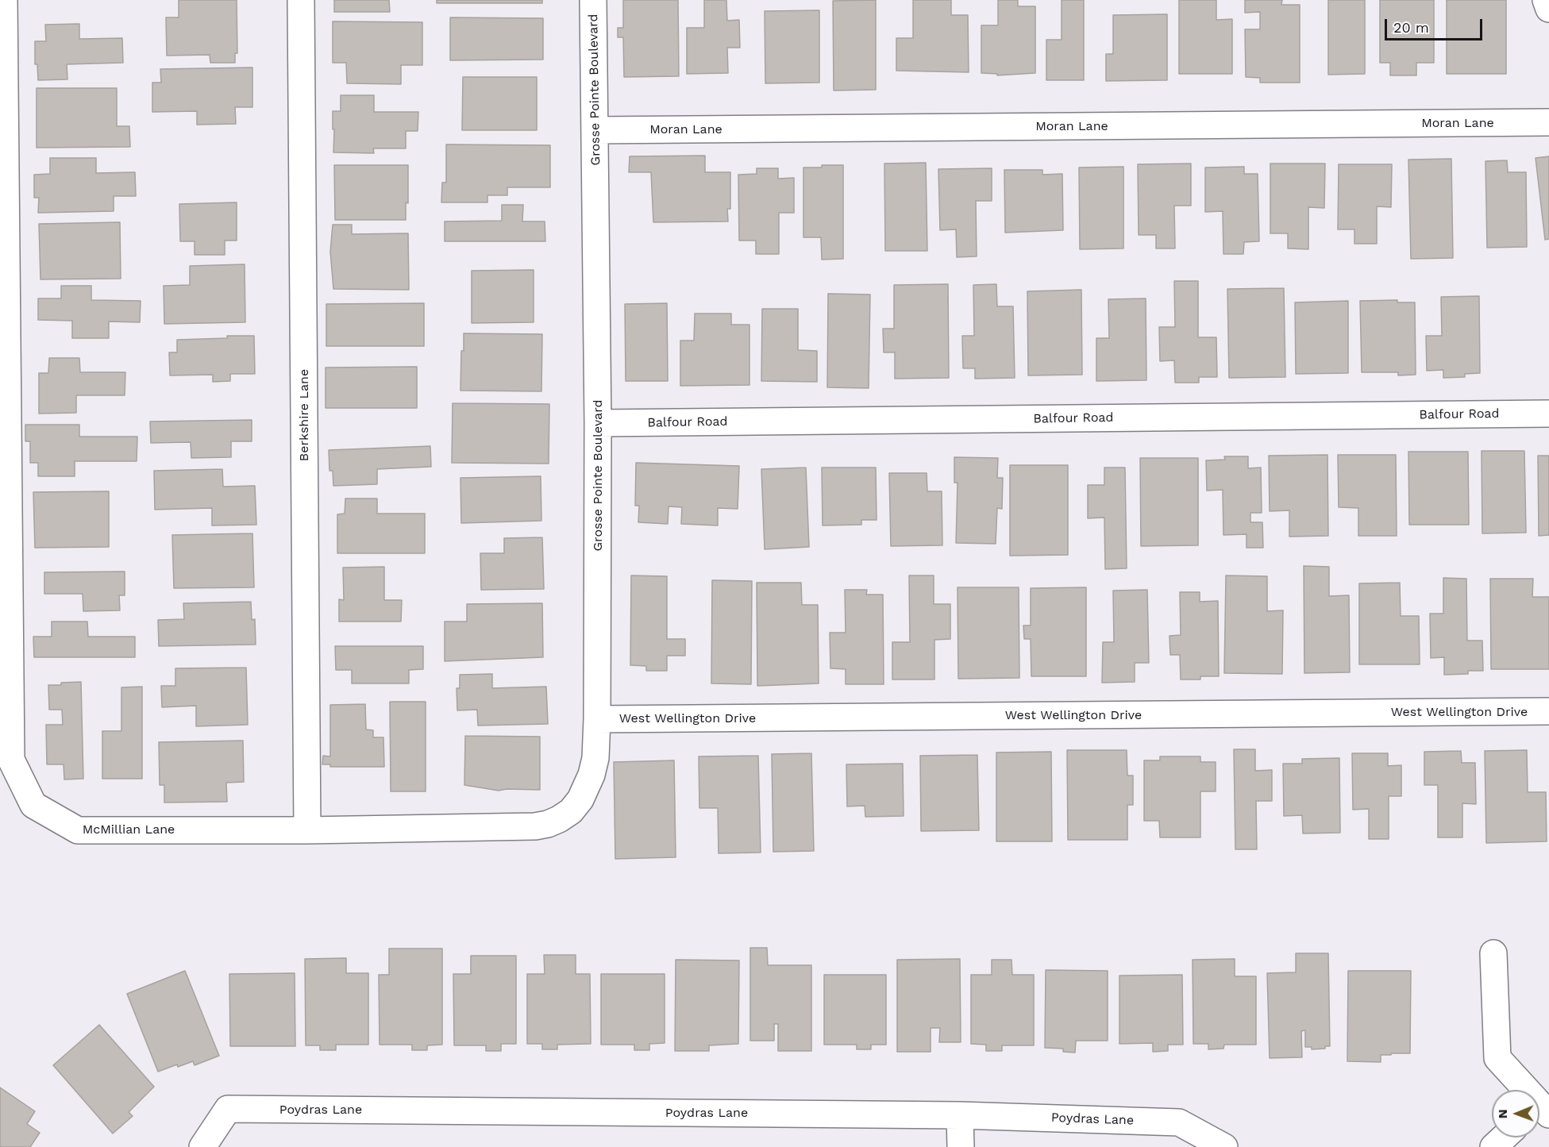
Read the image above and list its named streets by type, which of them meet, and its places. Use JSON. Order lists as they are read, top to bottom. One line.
{"streets":{"street":["Grosse Pointe Boulevard","Moran Lane","Balfour Road","Berkshire Lane","West Wellington Drive","McMillian Lane","Poydras Lane"]},"crossings":[["Grosse Pointe Boulevard","Moran Lane"],["Grosse Pointe Boulevard","Balfour Road"],["Grosse Pointe Boulevard","West Wellington Drive"],["Grosse Pointe Boulevard","McMillian Lane"],["Berkshire Lane","McMillian Lane"]],"scale_bar":"20 m","north":"left"}
